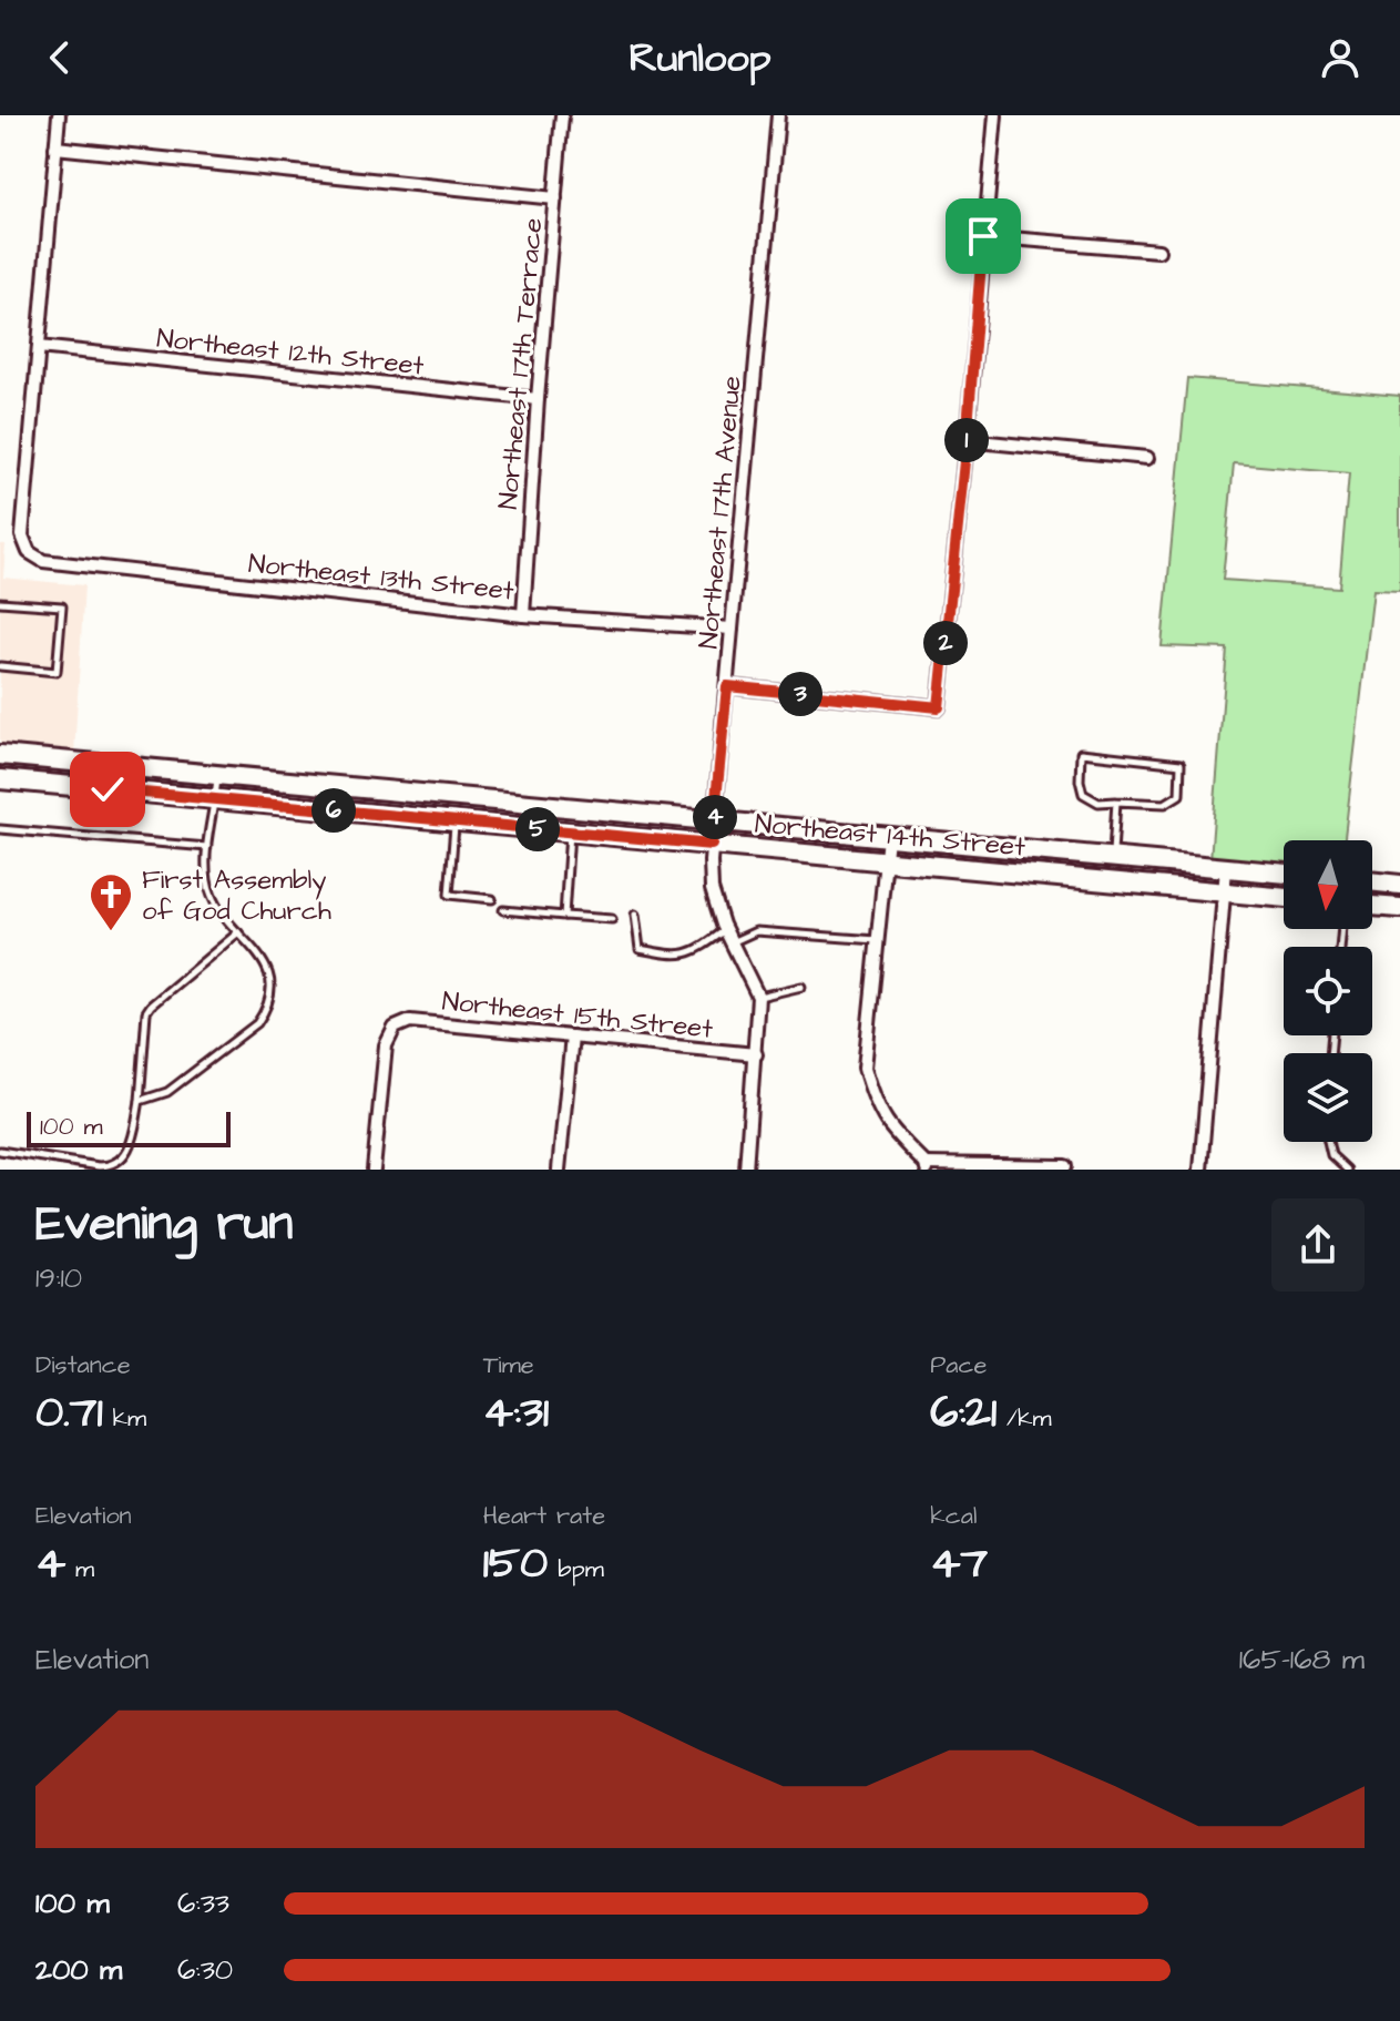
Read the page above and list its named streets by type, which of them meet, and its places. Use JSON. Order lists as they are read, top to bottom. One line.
{"streets":{"main road":["Northeast 14th Street"],"street":["Northeast 12th Street","Northeast 17th Terrace","Northeast 17th Avenue","Northeast 13th Street","Northeast 15th Street"]},"crossings":[["Northeast 12th Street","Northeast 17th Terrace"],["Northeast 12th Street","Northeast 13th Street"],["Northeast 17th Terrace","Northeast 13th Street"],["Northeast 17th Avenue","Northeast 13th Street"],["Northeast 17th Avenue","Northeast 14th Street"],["Northeast 17th Avenue","Northeast 15th Street"]],"places":{"church":["First Assembly of God Church"]},"scale_bar":"100 m","north":"bottom","page":{"header":"Runloop","pins":["1","2","3","6","4","5"],"scale":"100 m","heading":["Evening run","19:10"],"stats":[["Distance","0.71 km"],["Time","4:31"],["Pace","6:21 /km"],["Elevation","4 m"],["Heart rate","150 bpm"],["kcal","47"]],"chart":["Elevation","165–168 m"],"list":[{"name":"100 m","note":"6:33"},{"name":"200 m","note":"6:30"}]}}
